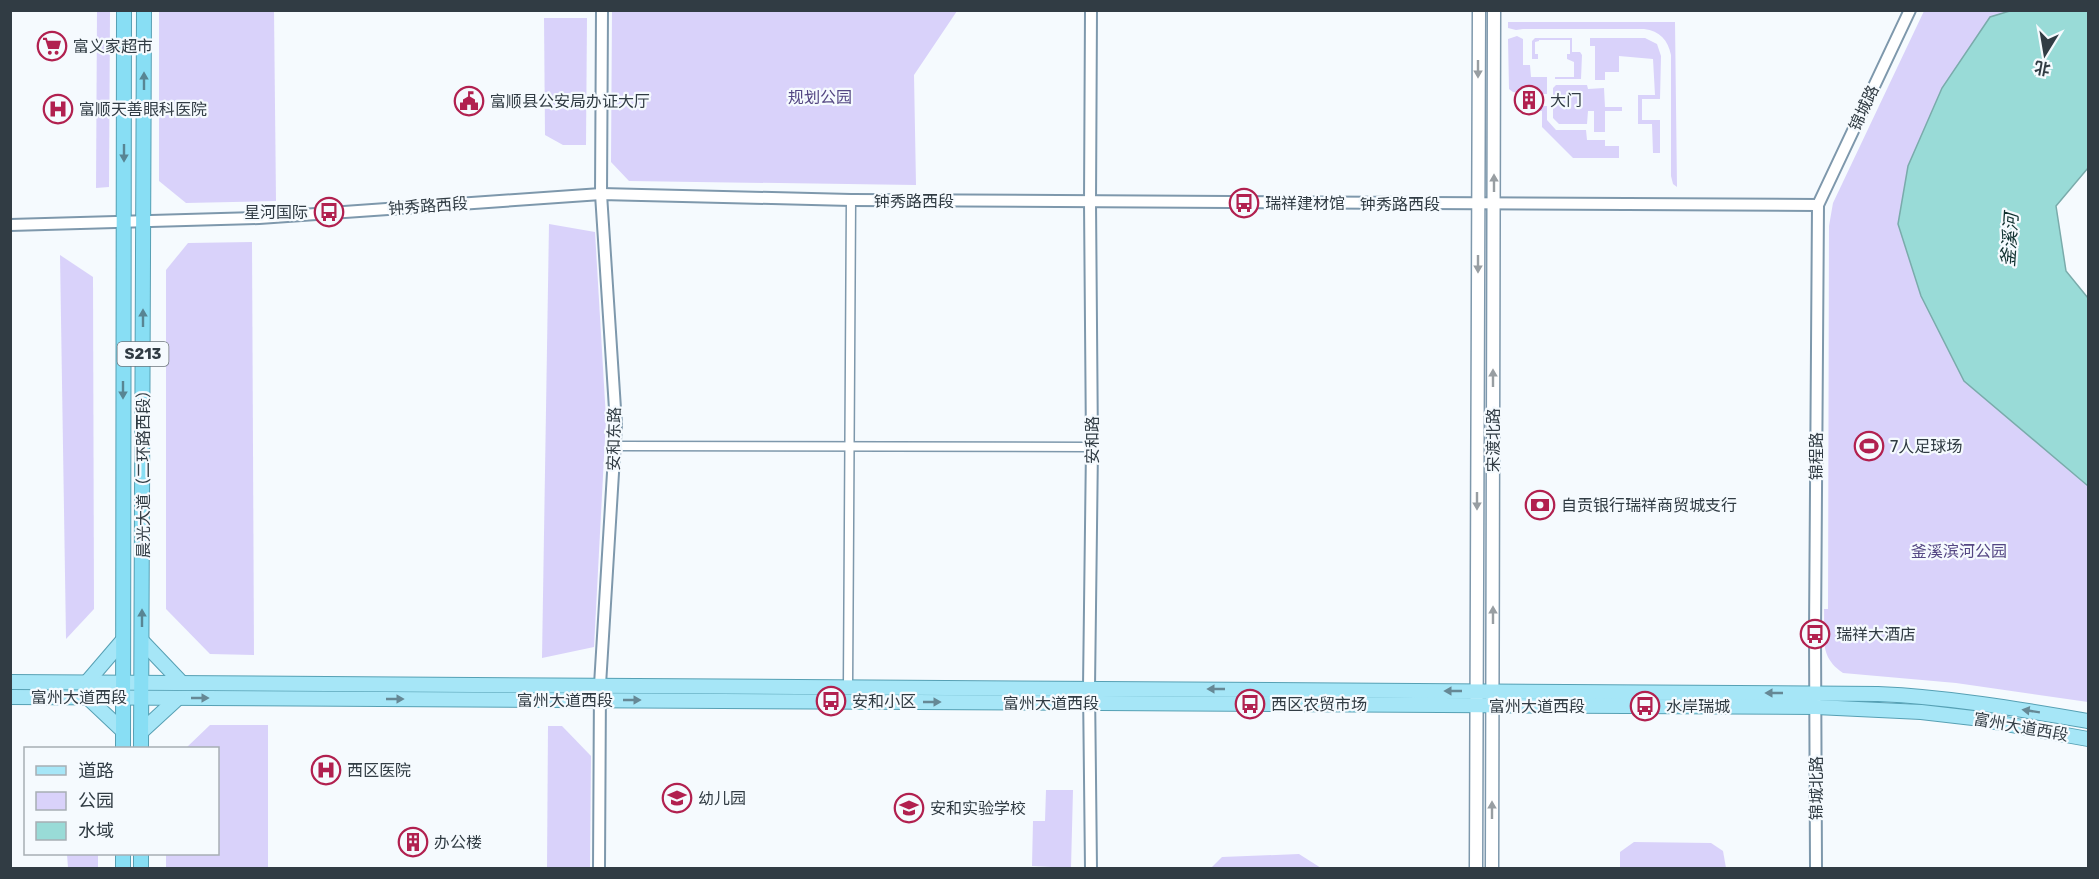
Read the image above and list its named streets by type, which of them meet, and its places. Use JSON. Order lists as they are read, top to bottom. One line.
{"streets":{"highway":["S213","晨光大道（二环路西段）"],"main road":["宋渡北路","富州大道西段"],"street":["锦城路","钟秀路西段","安和东路","安和路","锦程路","锦城北路"]},"crossings":[["锦城路","钟秀路西段"],["锦城路","锦程路"],["钟秀路西段","安和东路"],["钟秀路西段","安和路"],["钟秀路西段","宋渡北路"],["钟秀路西段","锦程路"],["钟秀路西段","晨光大道（二环路西段）"],["安和东路","富州大道西段"],["安和路","富州大道西段"],["宋渡北路","富州大道西段"],["锦程路","富州大道西段"],["锦程路","锦城北路"],["晨光大道（二环路西段）","富州大道西段"],["富州大道西段","锦城北路"]],"water":["釜溪河"],"parks":["规划公园","釜溪滨河公园"],"places":{"supermarket":["富义家超市"],"building":["大门","办公楼"],"public building":["富顺县公安局办证大厅"],"hospital":["富顺天善眼科医院","西区医院"],"bus stop":["瑞祥建材馆","星河国际","瑞祥大酒店","安和小区","西区农贸市场","水岸瑞城"],"sports":["7人足球场"],"bank":["自贡银行瑞祥商贸城支行"],"school or university":["幼儿园","安和实验学校"]},"legend":["道路","公园","水域"],"north":"bottom"}
